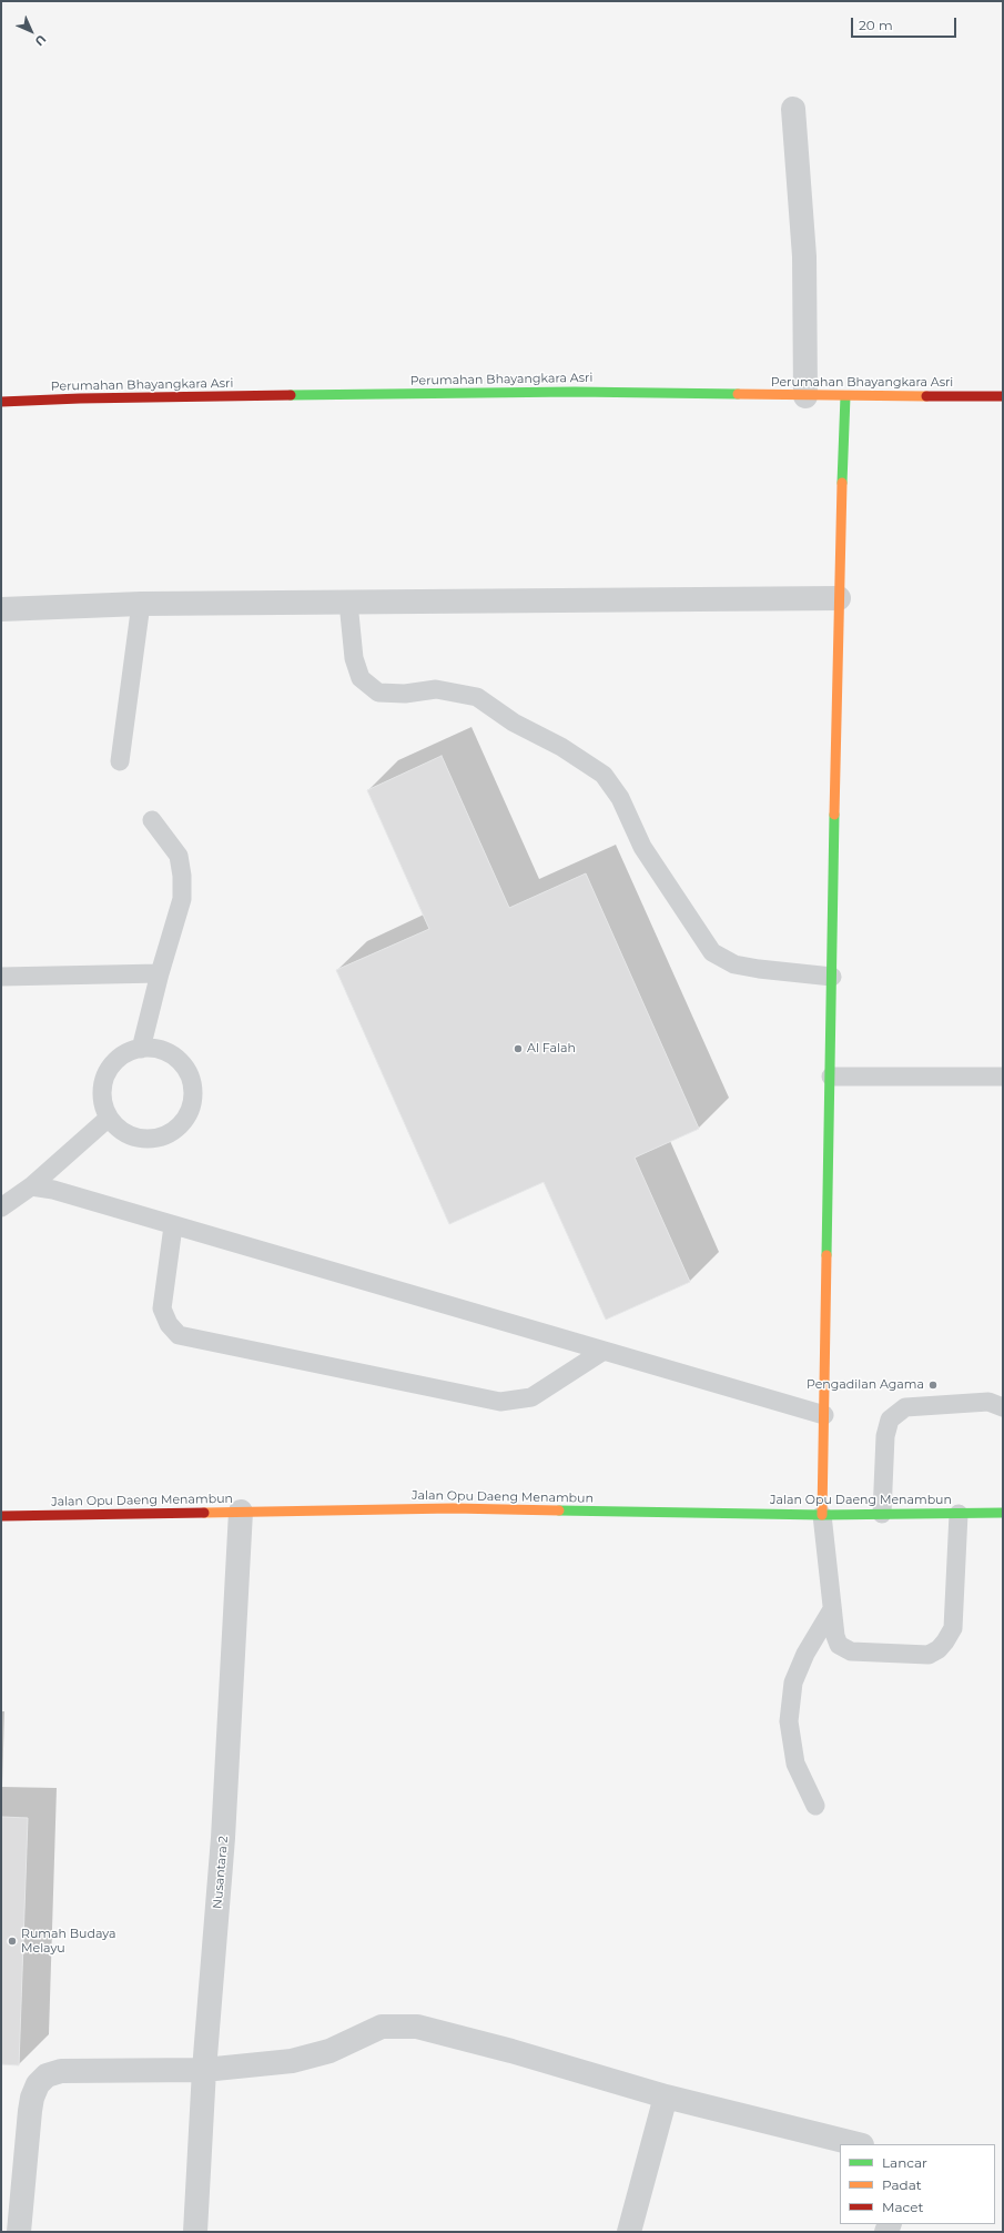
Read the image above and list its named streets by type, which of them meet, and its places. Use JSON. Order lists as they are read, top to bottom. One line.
{"streets":{"main road":["Perumahan Bhayangkara Asri","Jalan Opu Daeng Menambun"],"street":["Nusantara 2"]},"crossings":[["Jalan Opu Daeng Menambun","Nusantara 2"]],"places":["Al Falah","Pengadilan Agama","Rumah Budaya Melayu"],"legend":["Lancar","Padat","Macet"],"scale_bar":"20 m","north":"bottom right"}
